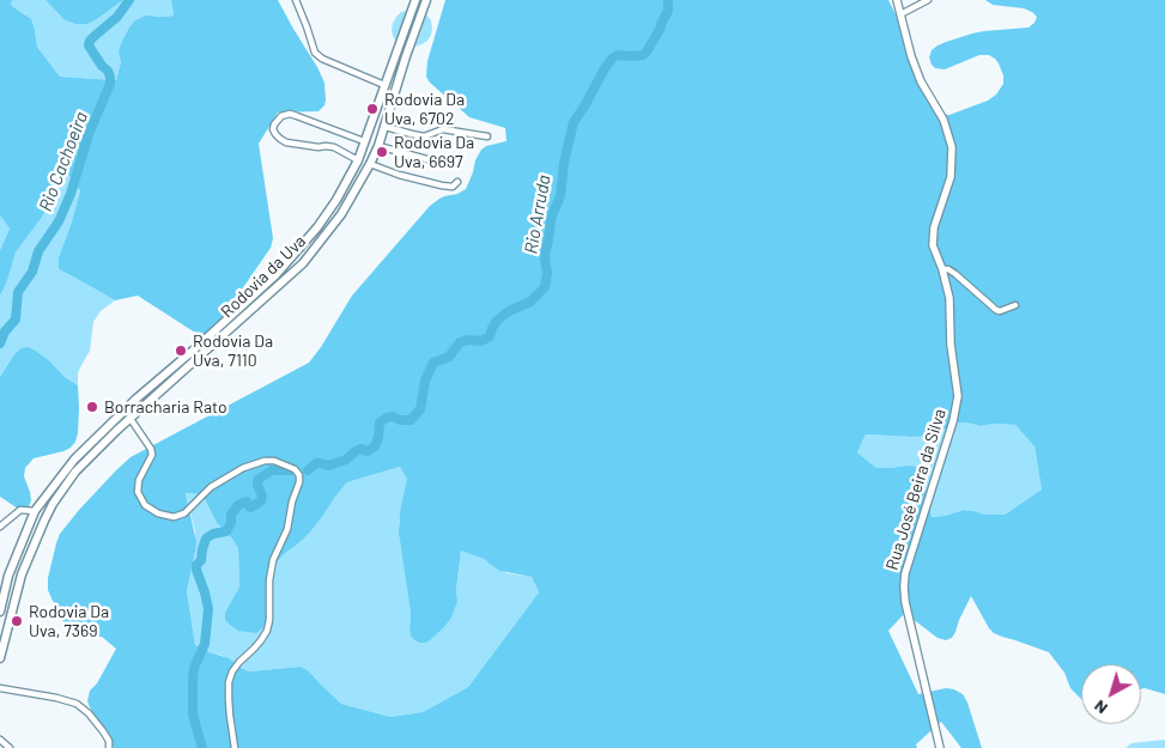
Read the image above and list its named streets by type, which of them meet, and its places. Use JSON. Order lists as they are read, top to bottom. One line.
{"streets":{"main road":["Rodovia da Uva"],"street":["Rua José Beira da Silva"]},"water":["Rio Cachoeira","Rio Arruda"],"places":["Rodovia Da Uva, 6702","Rodovia Da Uva, 6697","Rodovia Da Uva, 7110","Borracharia Rato","Rodovia Da Uva, 7369"],"north":"bottom left"}
